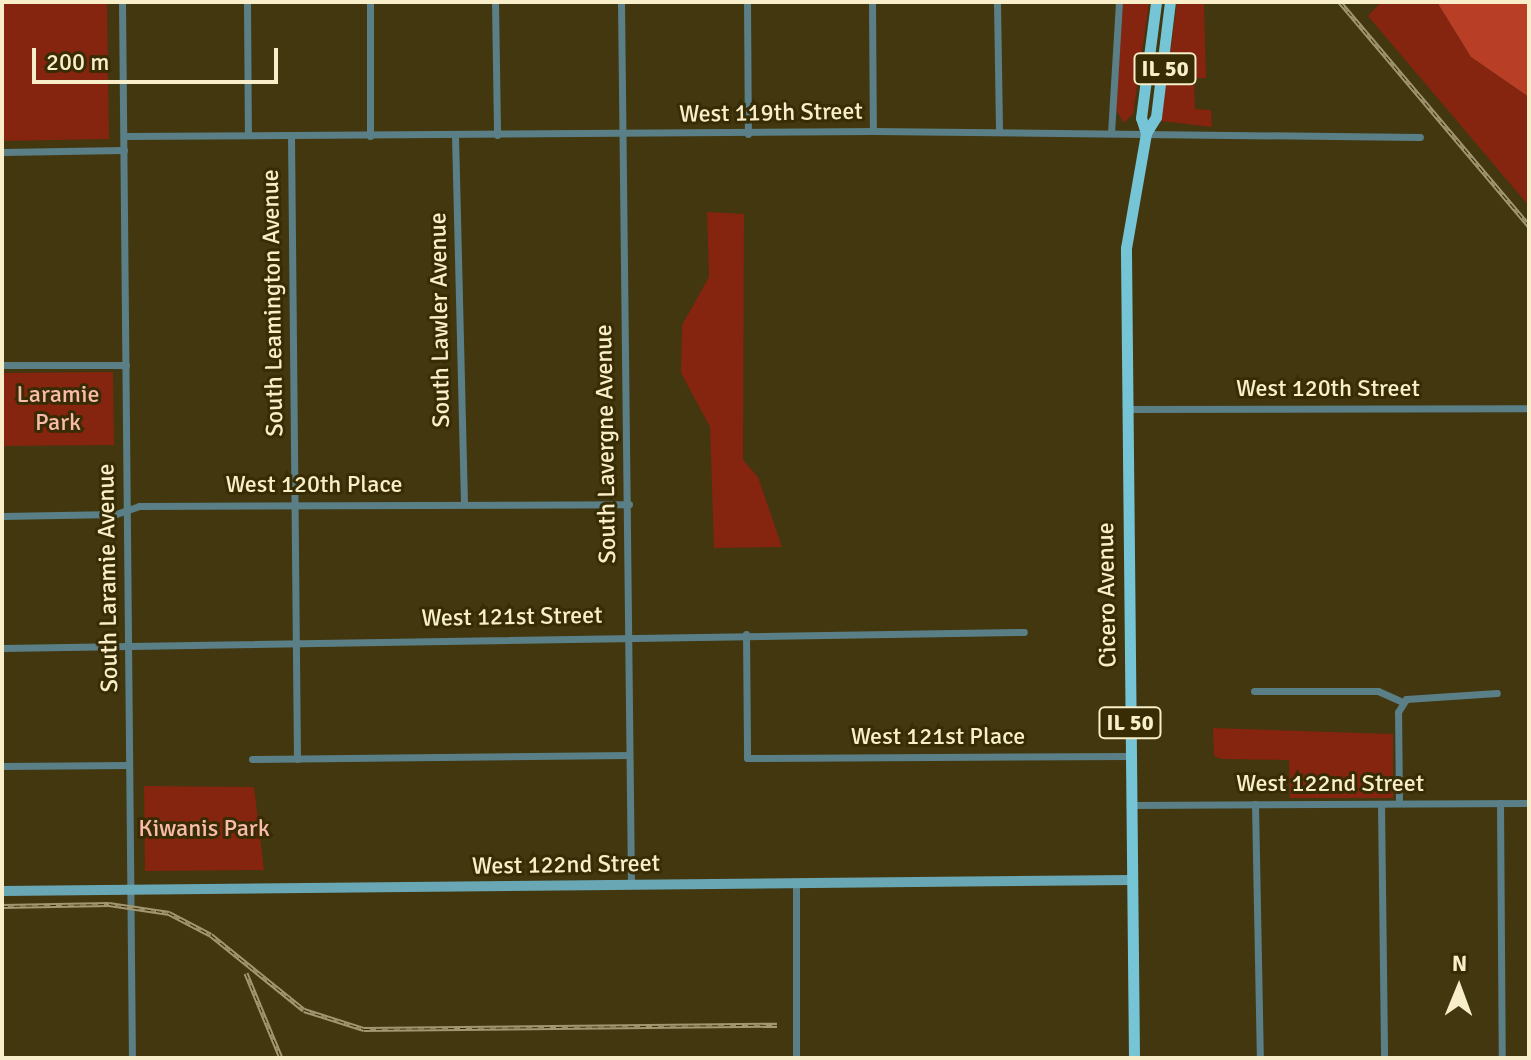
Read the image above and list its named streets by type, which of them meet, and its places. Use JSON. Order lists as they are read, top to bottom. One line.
{"streets":{"main road":["IL 50","Cicero Avenue"],"street":["West 119th Street","South Leamington Avenue","South Lawler Avenue","West 120th Street","South Lavergne Avenue","West 120th Place","South Laramie Avenue","West 121st Street","West 121st Place","West 122nd Street"]},"crossings":[["West 119th Street","South Leamington Avenue"],["West 119th Street","South Lawler Avenue"],["West 119th Street","South Lavergne Avenue"],["West 119th Street","South Laramie Avenue"],["West 119th Street","Cicero Avenue"],["South Leamington Avenue","West 120th Place"],["South Leamington Avenue","West 121st Street"],["South Lawler Avenue","West 120th Place"],["West 120th Street","Cicero Avenue"],["South Lavergne Avenue","West 120th Place"],["South Lavergne Avenue","West 121st Street"],["South Lavergne Avenue","West 122nd Street"],["West 120th Place","South Laramie Avenue"],["South Laramie Avenue","West 121st Street"],["South Laramie Avenue","West 122nd Street"],["Cicero Avenue","West 121st Place"],["Cicero Avenue","West 122nd Street"],["West 121st Street","West 121st Place"]],"parks":["Laramie Park","Kiwanis Park"],"scale_bar":"200 m","north":"top"}
